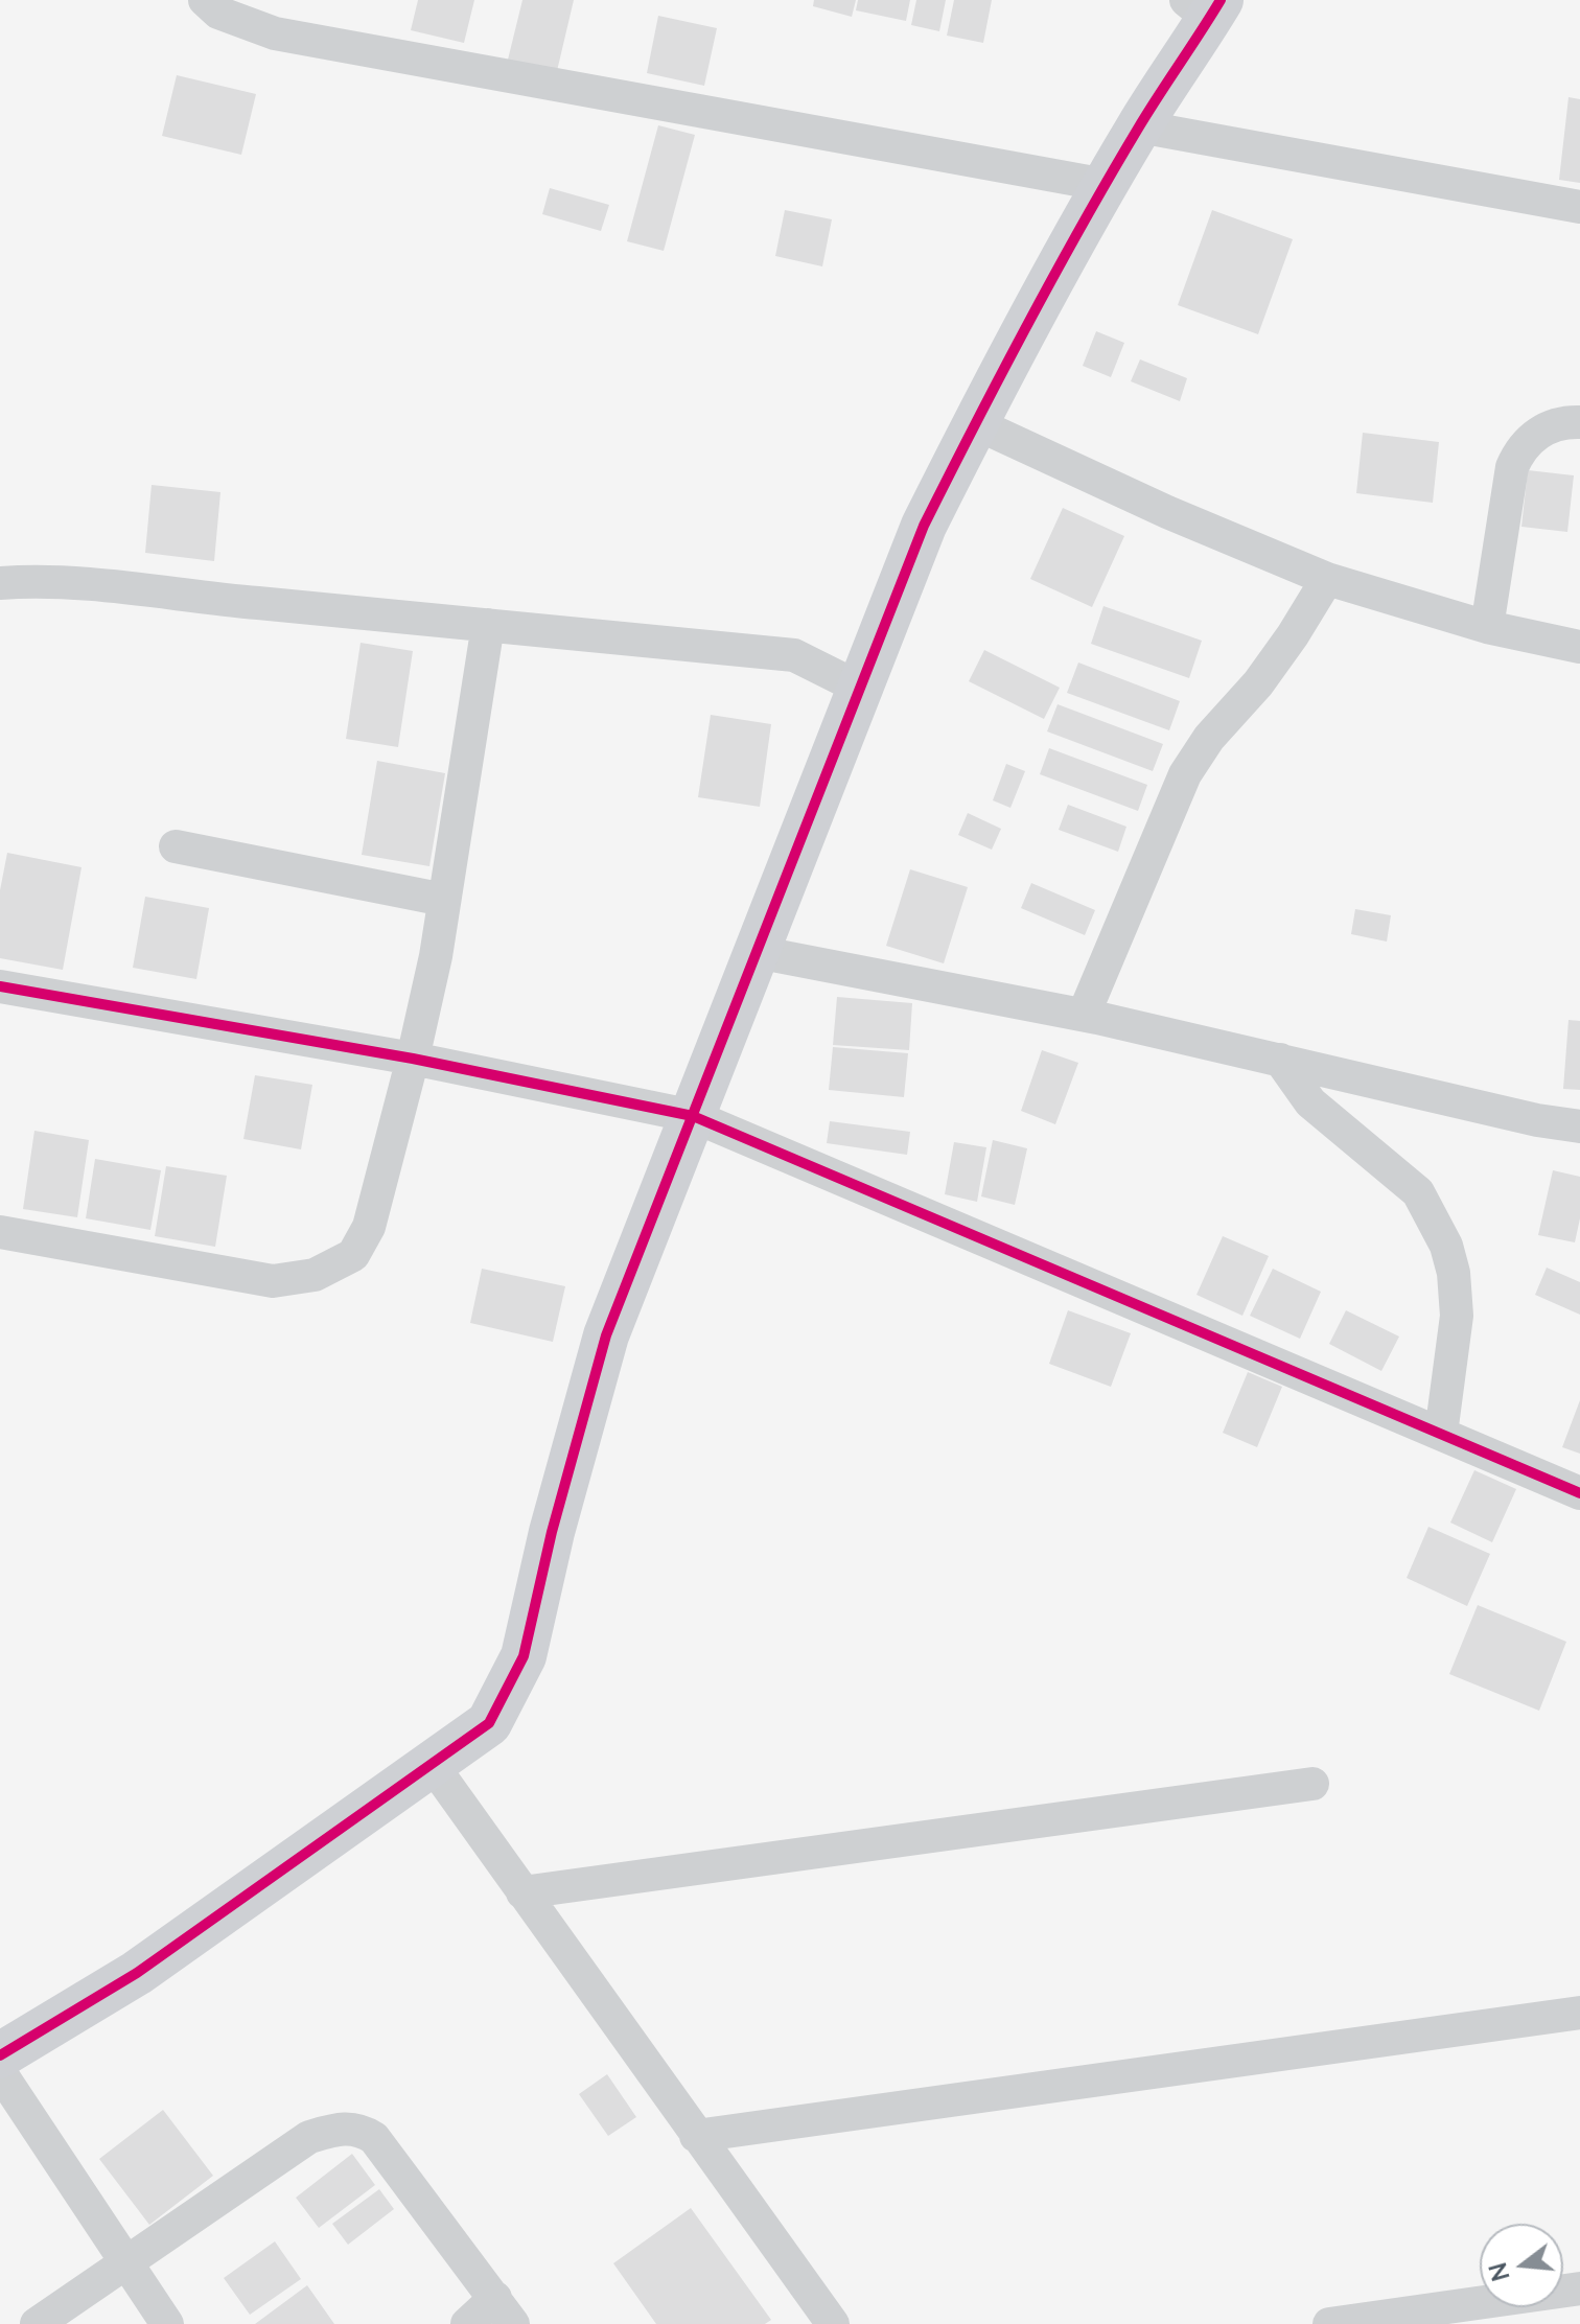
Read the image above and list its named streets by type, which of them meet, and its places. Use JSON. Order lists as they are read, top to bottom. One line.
{"north":"left"}
